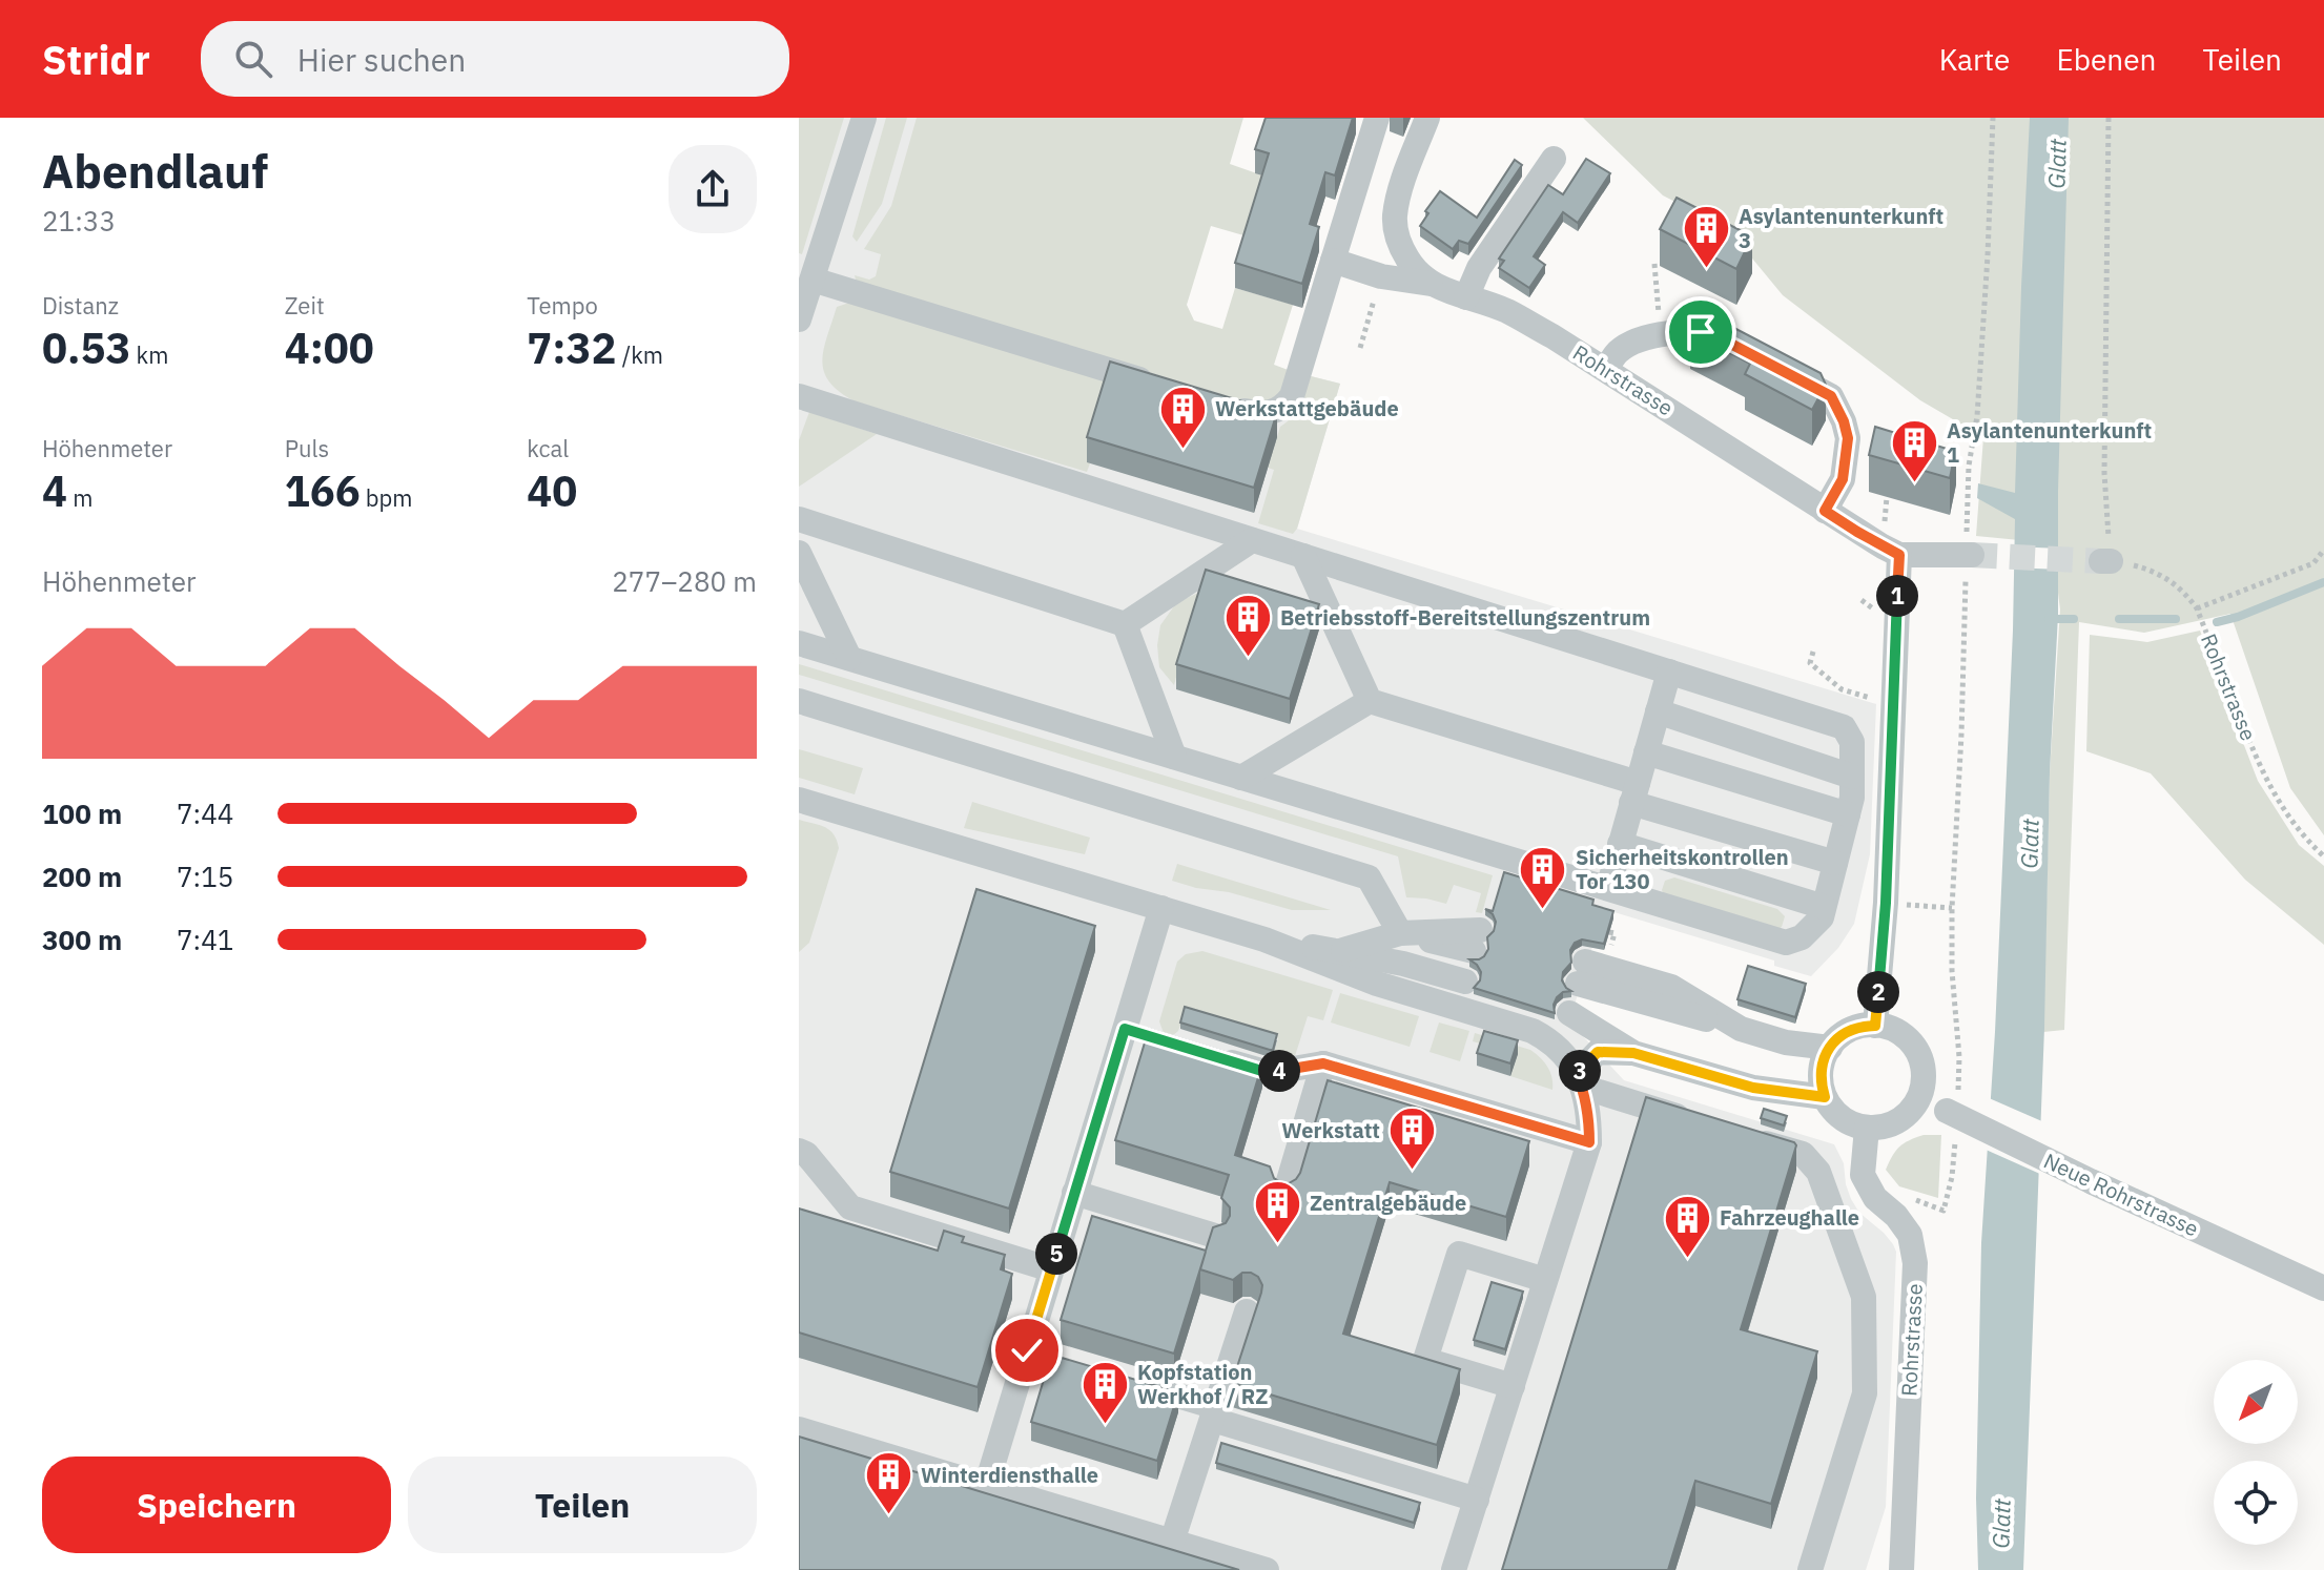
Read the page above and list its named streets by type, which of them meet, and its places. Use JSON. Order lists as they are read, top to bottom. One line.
{"streets":{"street":["Rohrstrasse","Neue Rohrstrasse"]},"crossings":[["Rohrstrasse","Neue Rohrstrasse"]],"water":["Glatt"],"places":{"building":["Asylantenunterkunft 3","Werkstattgebäude","Asylantenunterkunft 1","Betriebsstoff-Bereitstellungszentrum","Sicherheitskontrollen Tor 130","Werkstatt","Zentralgebäude","Fahrzeughalle","Kopfstation Werkhof / RZ","Winterdiensthalle"]},"north":"bottom left","page":{"header":"Stridr","search":"Hier suchen","nav":["Karte","Ebenen","Teilen"],"heading":["Abendlauf","21:33"],"stats":[["Distanz","0.53 km"],["Zeit","4:00"],["Tempo","7:32 /km"],["Höhenmeter","4 m"],["Puls","166 bpm"],["kcal","40"]],"chart":["Höhenmeter","277–280 m"],"pins":["1","2","3","4","5"],"list":[{"name":"100 m","note":"7:44"},{"name":"200 m","note":"7:15"},{"name":"300 m","note":"7:41"}],"buttons":["Speichern","Teilen"]}}
